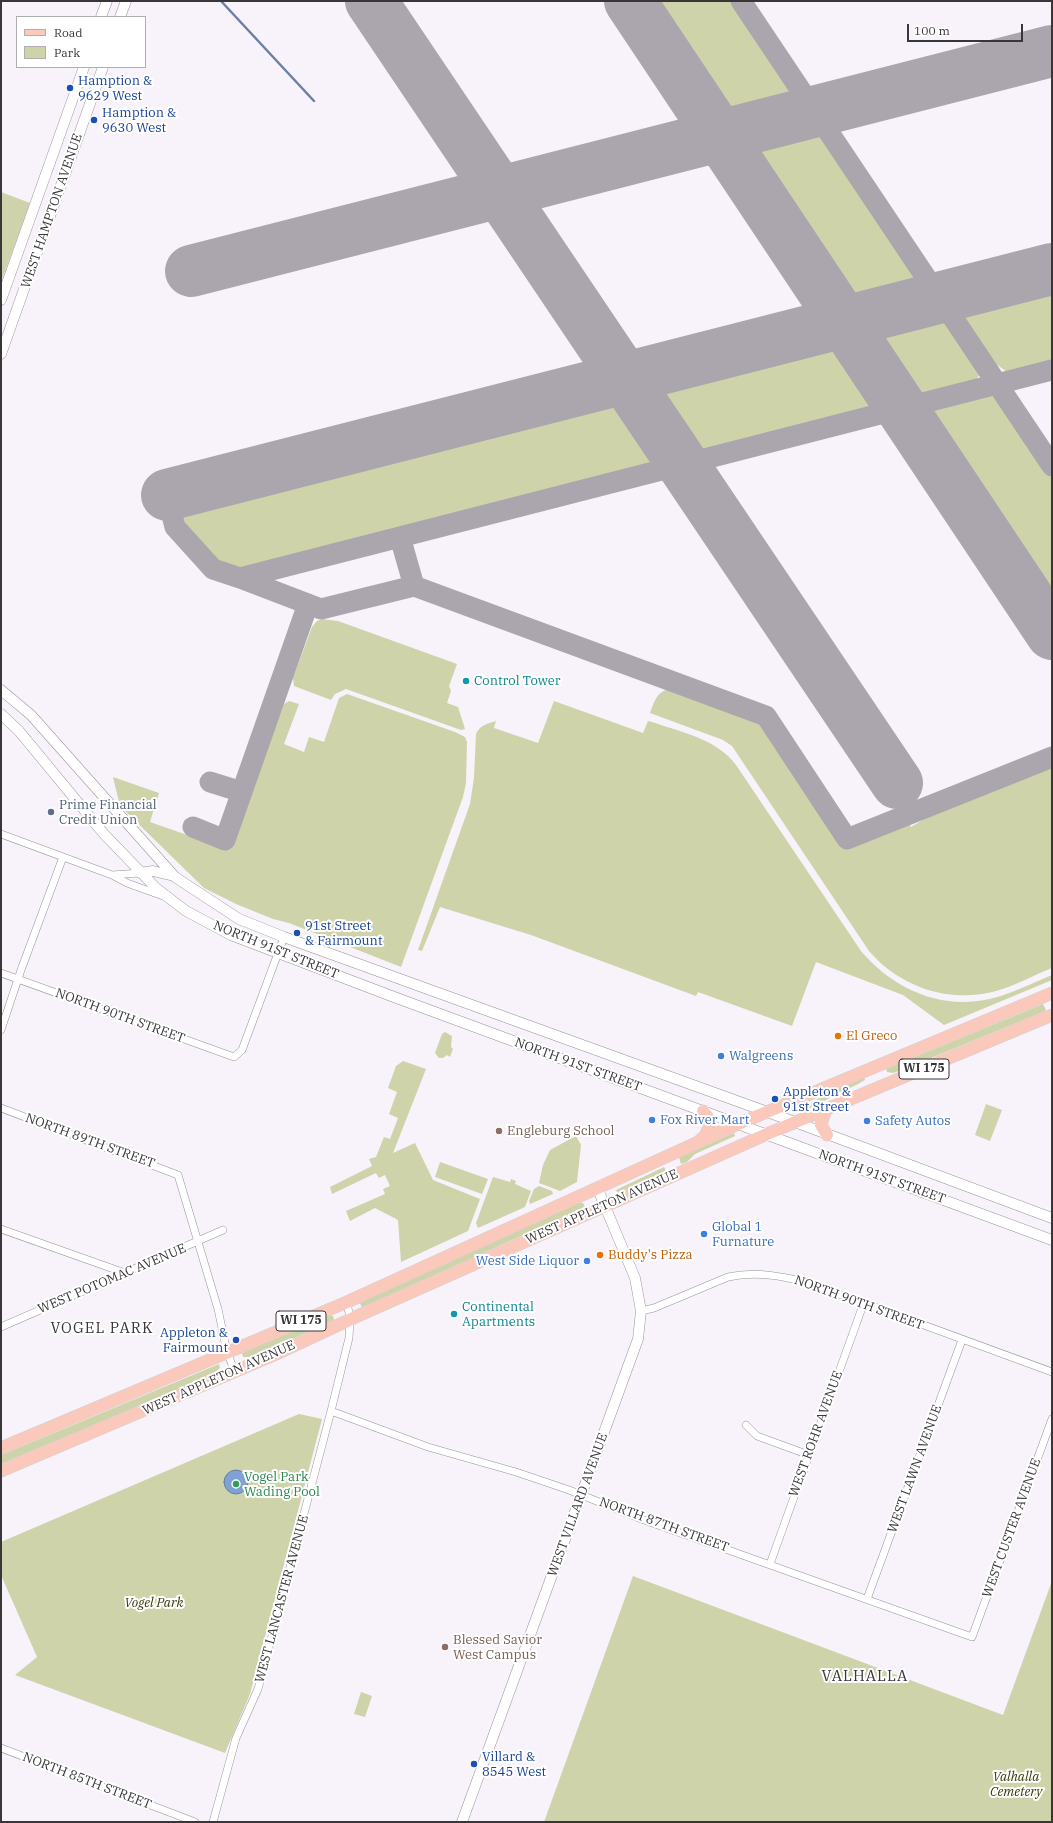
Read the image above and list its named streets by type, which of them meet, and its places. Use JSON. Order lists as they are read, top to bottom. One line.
{"streets":{"main road":["WEST HAMPTON AVENUE","NORTH 91ST STREET","WI 175","WEST APPLETON AVENUE","WEST VILLARD AVENUE"],"street":["NORTH 90TH STREET","NORTH 89TH STREET","WEST POTOMAC AVENUE","WEST ROHR AVENUE","WEST LAWN AVENUE","NORTH 87TH STREET","WEST CUSTER AVENUE","WEST LANCASTER AVENUE","NORTH 85TH STREET"]},"crossings":[["NORTH 91ST STREET","NORTH 90TH STREET"],["NORTH 91ST STREET","WEST APPLETON AVENUE"],["NORTH 90TH STREET","WEST ROHR AVENUE"],["NORTH 90TH STREET","WEST LAWN AVENUE"],["NORTH 90TH STREET","WEST VILLARD AVENUE"],["NORTH 89TH STREET","WEST POTOMAC AVENUE"],["WEST APPLETON AVENUE","WEST VILLARD AVENUE"],["WEST APPLETON AVENUE","WEST LANCASTER AVENUE"],["WEST ROHR AVENUE","NORTH 87TH STREET"],["WEST LAWN AVENUE","NORTH 87TH STREET"],["WEST VILLARD AVENUE","NORTH 87TH STREET"],["NORTH 87TH STREET","WEST CUSTER AVENUE"],["NORTH 87TH STREET","WEST LANCASTER AVENUE"]],"districts":["VOGEL PARK","VALHALLA"],"parks":["Vogel Park","Valhalla Cemetery"],"places":["Hamption & 9629 West","Hamption & 9630 West","Control Tower","Prime Financial Credit Union","91st Street & Fairmount","El Greco","Walgreens","Appleton & 91st Street","Fox River Mart","Safety Autos","Engleburg School","Global 1 Furnature","Buddy's Pizza","West Side Liquor","Continental Apartments","Appleton & Fairmount","Vogel Park Wading Pool","Blessed Savior West Campus","Villard & 8545 West"],"legend":["Road","Park"],"scale_bar":"100 m"}
